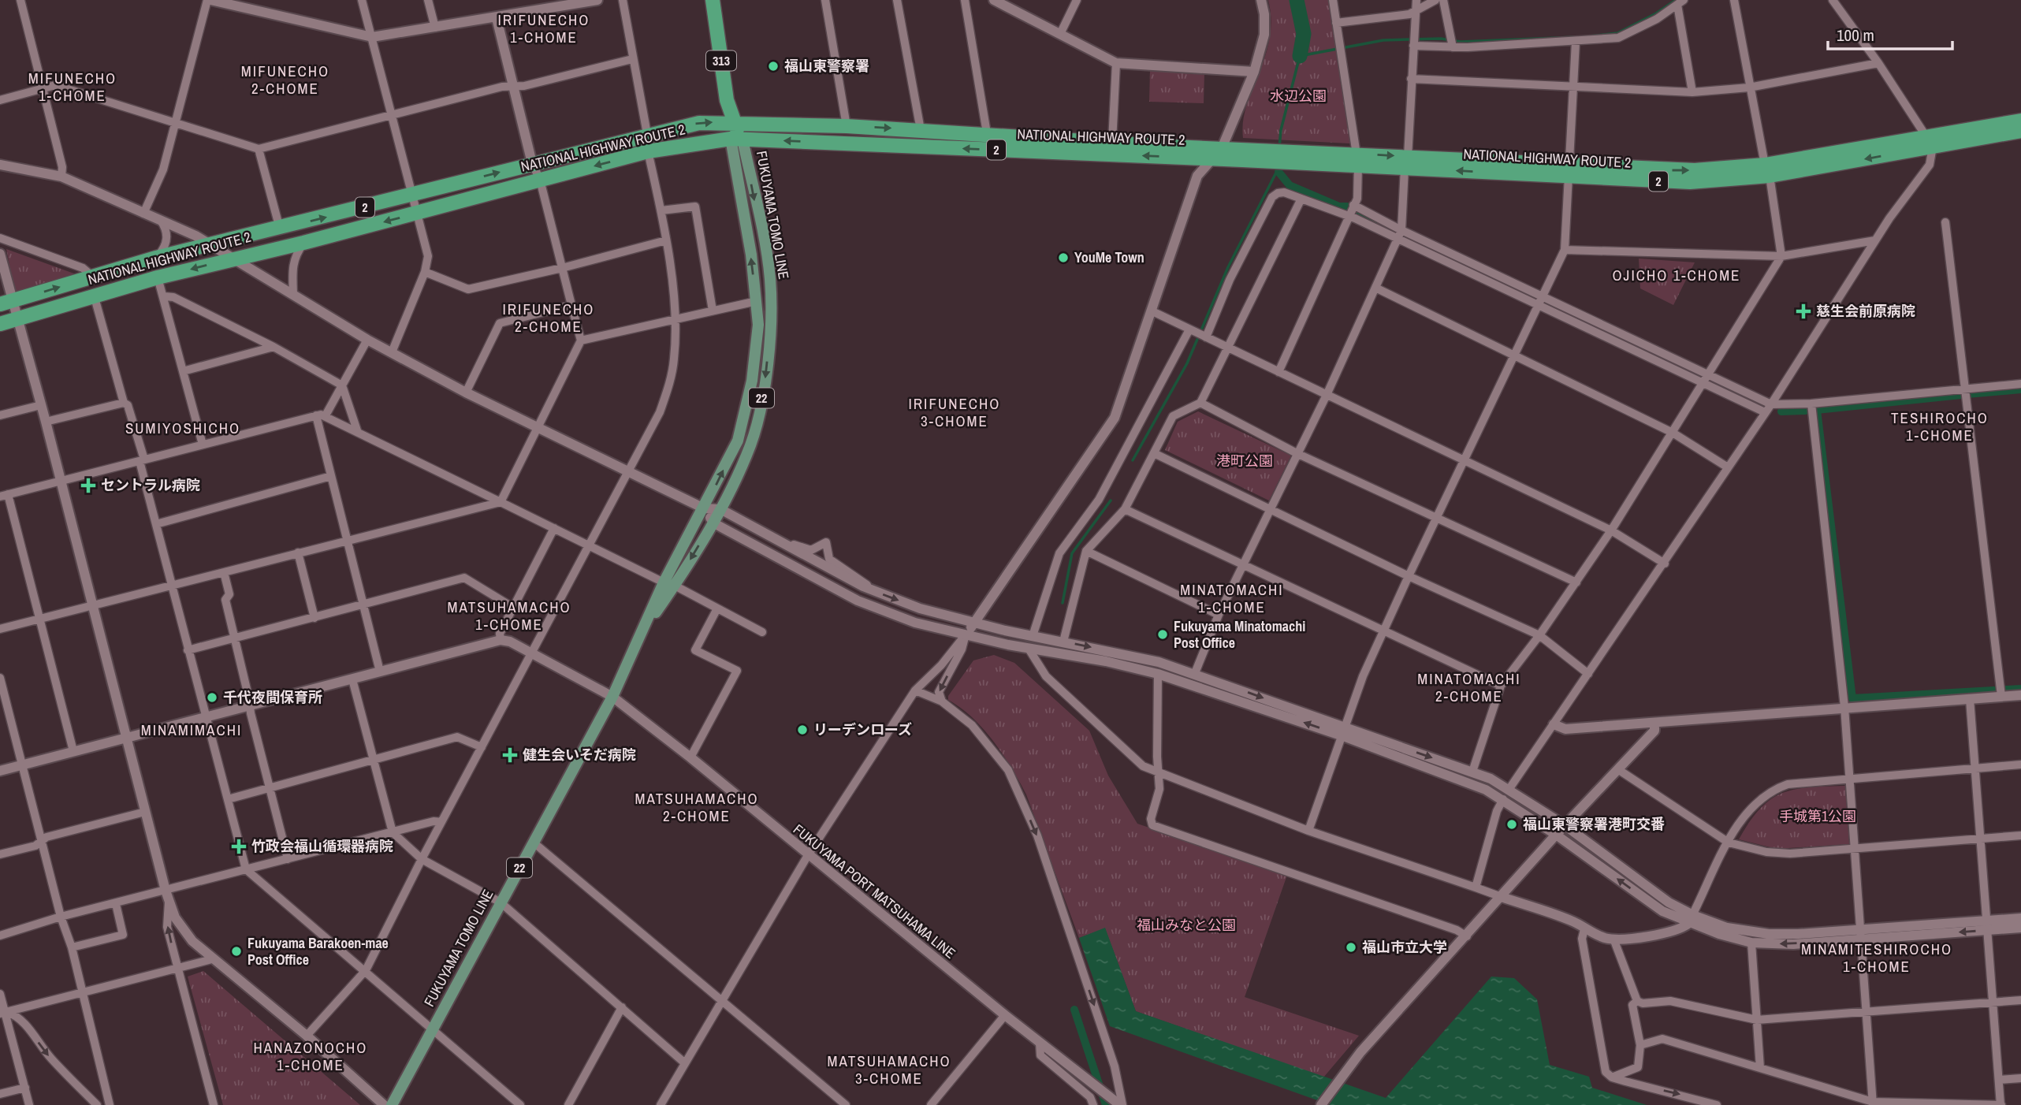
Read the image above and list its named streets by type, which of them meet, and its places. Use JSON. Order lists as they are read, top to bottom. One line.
{"streets":{"highway":["313","NATIONAL HIGHWAY ROUTE 2","2"],"main road":["FUKUYAMA TOMO LINE","22"],"street":["FUKUYAMA PORT MATSUHAMA LINE"]},"crossings":[["313","NATIONAL HIGHWAY ROUTE 2"],["313","FUKUYAMA TOMO LINE"],["NATIONAL HIGHWAY ROUTE 2","FUKUYAMA TOMO LINE"],["FUKUYAMA TOMO LINE","FUKUYAMA PORT MATSUHAMA LINE"]],"districts":["IRIFUNECHO 1-CHOME","MIFUNECHO 2-CHOME","MIFUNECHO 1-CHOME","OJICHO 1-CHOME","IRIFUNECHO 2-CHOME","IRIFUNECHO 3-CHOME","TESHIROCHO 1-CHOME","SUMIYOSHICHO","MINATOMACHI 1-CHOME","MATSUHAMACHO 1-CHOME","MINATOMACHI 2-CHOME","MINAMIMACHI","MATSUHAMACHO 2-CHOME","MINAMITESHIROCHO 1-CHOME","HANAZONOCHO 1-CHOME","MATSUHAMACHO 3-CHOME"],"parks":["水辺公園","港町公園","手城第1公園","福山みなと公園"],"places":{"other":["福山東警察署","YouMe Town","Fukuyama Minatomachi Post Office","千代夜間保育所","リーデンローズ","福山東警察署港町交番","福山市立大学","Fukuyama Barakoen-mae Post Office"],"health":["慈生会前原病院","セントラル病院","健生会いそだ病院","竹政会福山循環器病院"]},"scale_bar":"100 m"}
